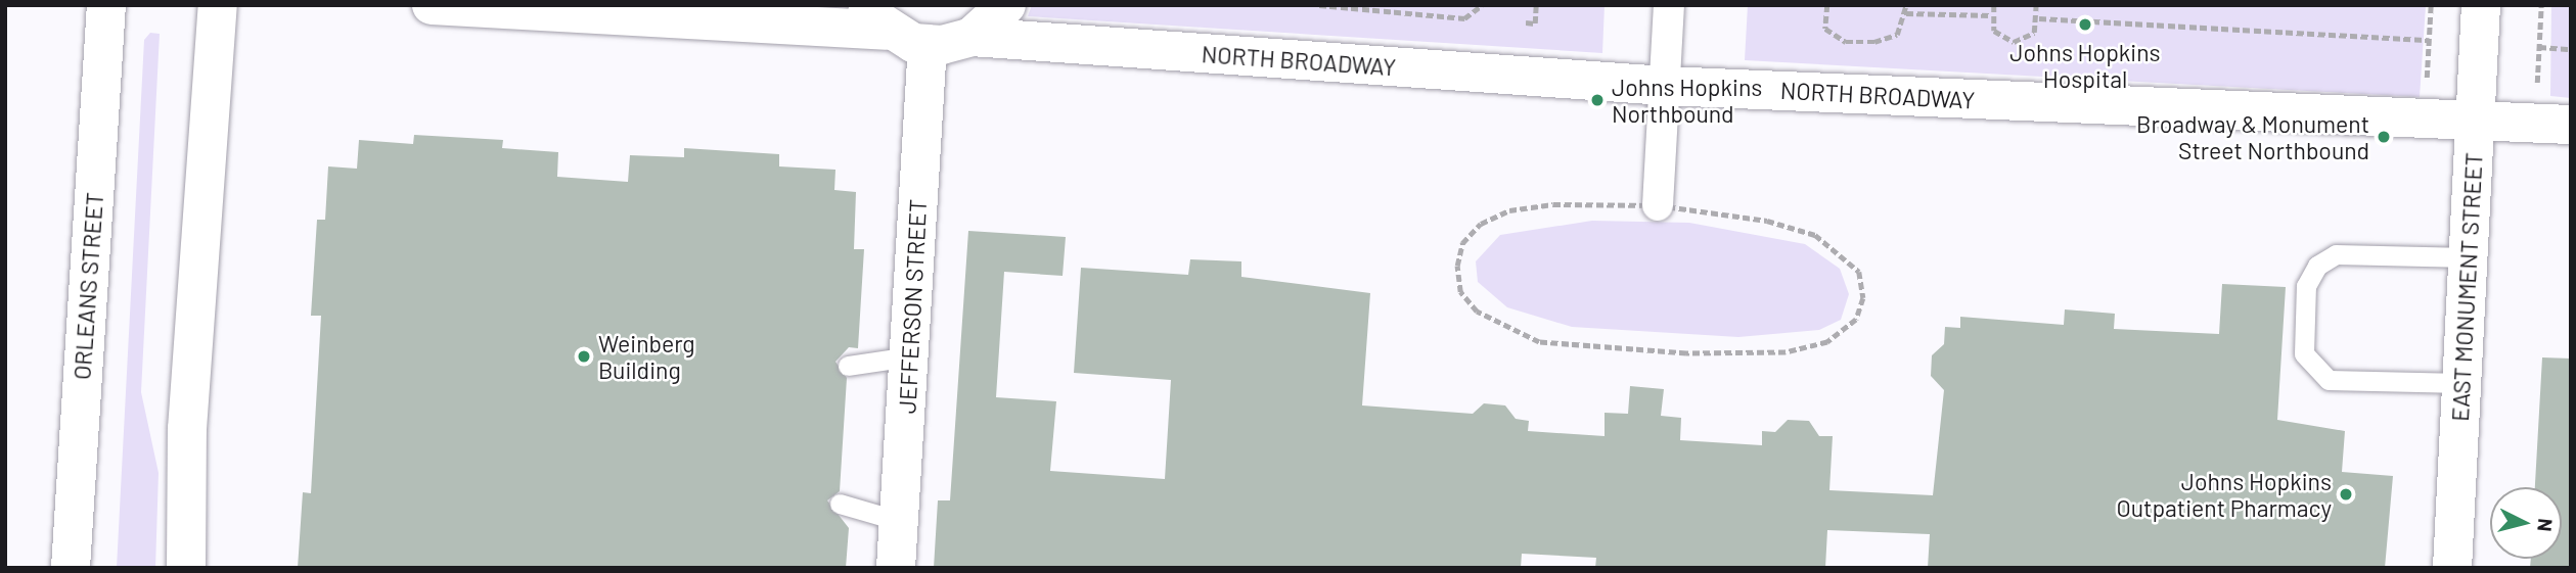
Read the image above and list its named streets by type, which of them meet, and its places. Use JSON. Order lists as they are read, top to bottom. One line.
{"streets":{"main road":["NORTH BROADWAY","ORLEANS STREET","EAST MONUMENT STREET","JEFFERSON STREET"]},"crossings":[["NORTH BROADWAY","EAST MONUMENT STREET"],["NORTH BROADWAY","JEFFERSON STREET"]],"places":["Johns Hopkins Hospital","Johns Hopkins Northbound","Broadway & Monument Street Northbound","Weinberg Building","Johns Hopkins Outpatient Pharmacy"],"north":"right"}
